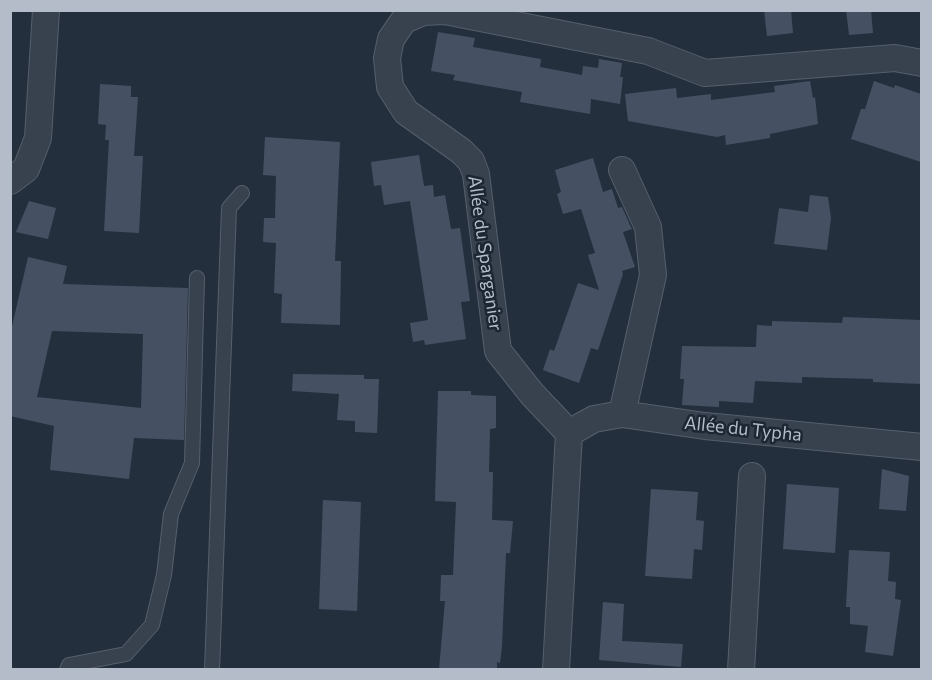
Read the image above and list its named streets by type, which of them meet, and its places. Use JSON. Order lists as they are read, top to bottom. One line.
{"streets":{"street":["Allée du Sparganier","Allée du Typha"]},"crossings":[["Allée du Sparganier","Allée du Typha"]]}
